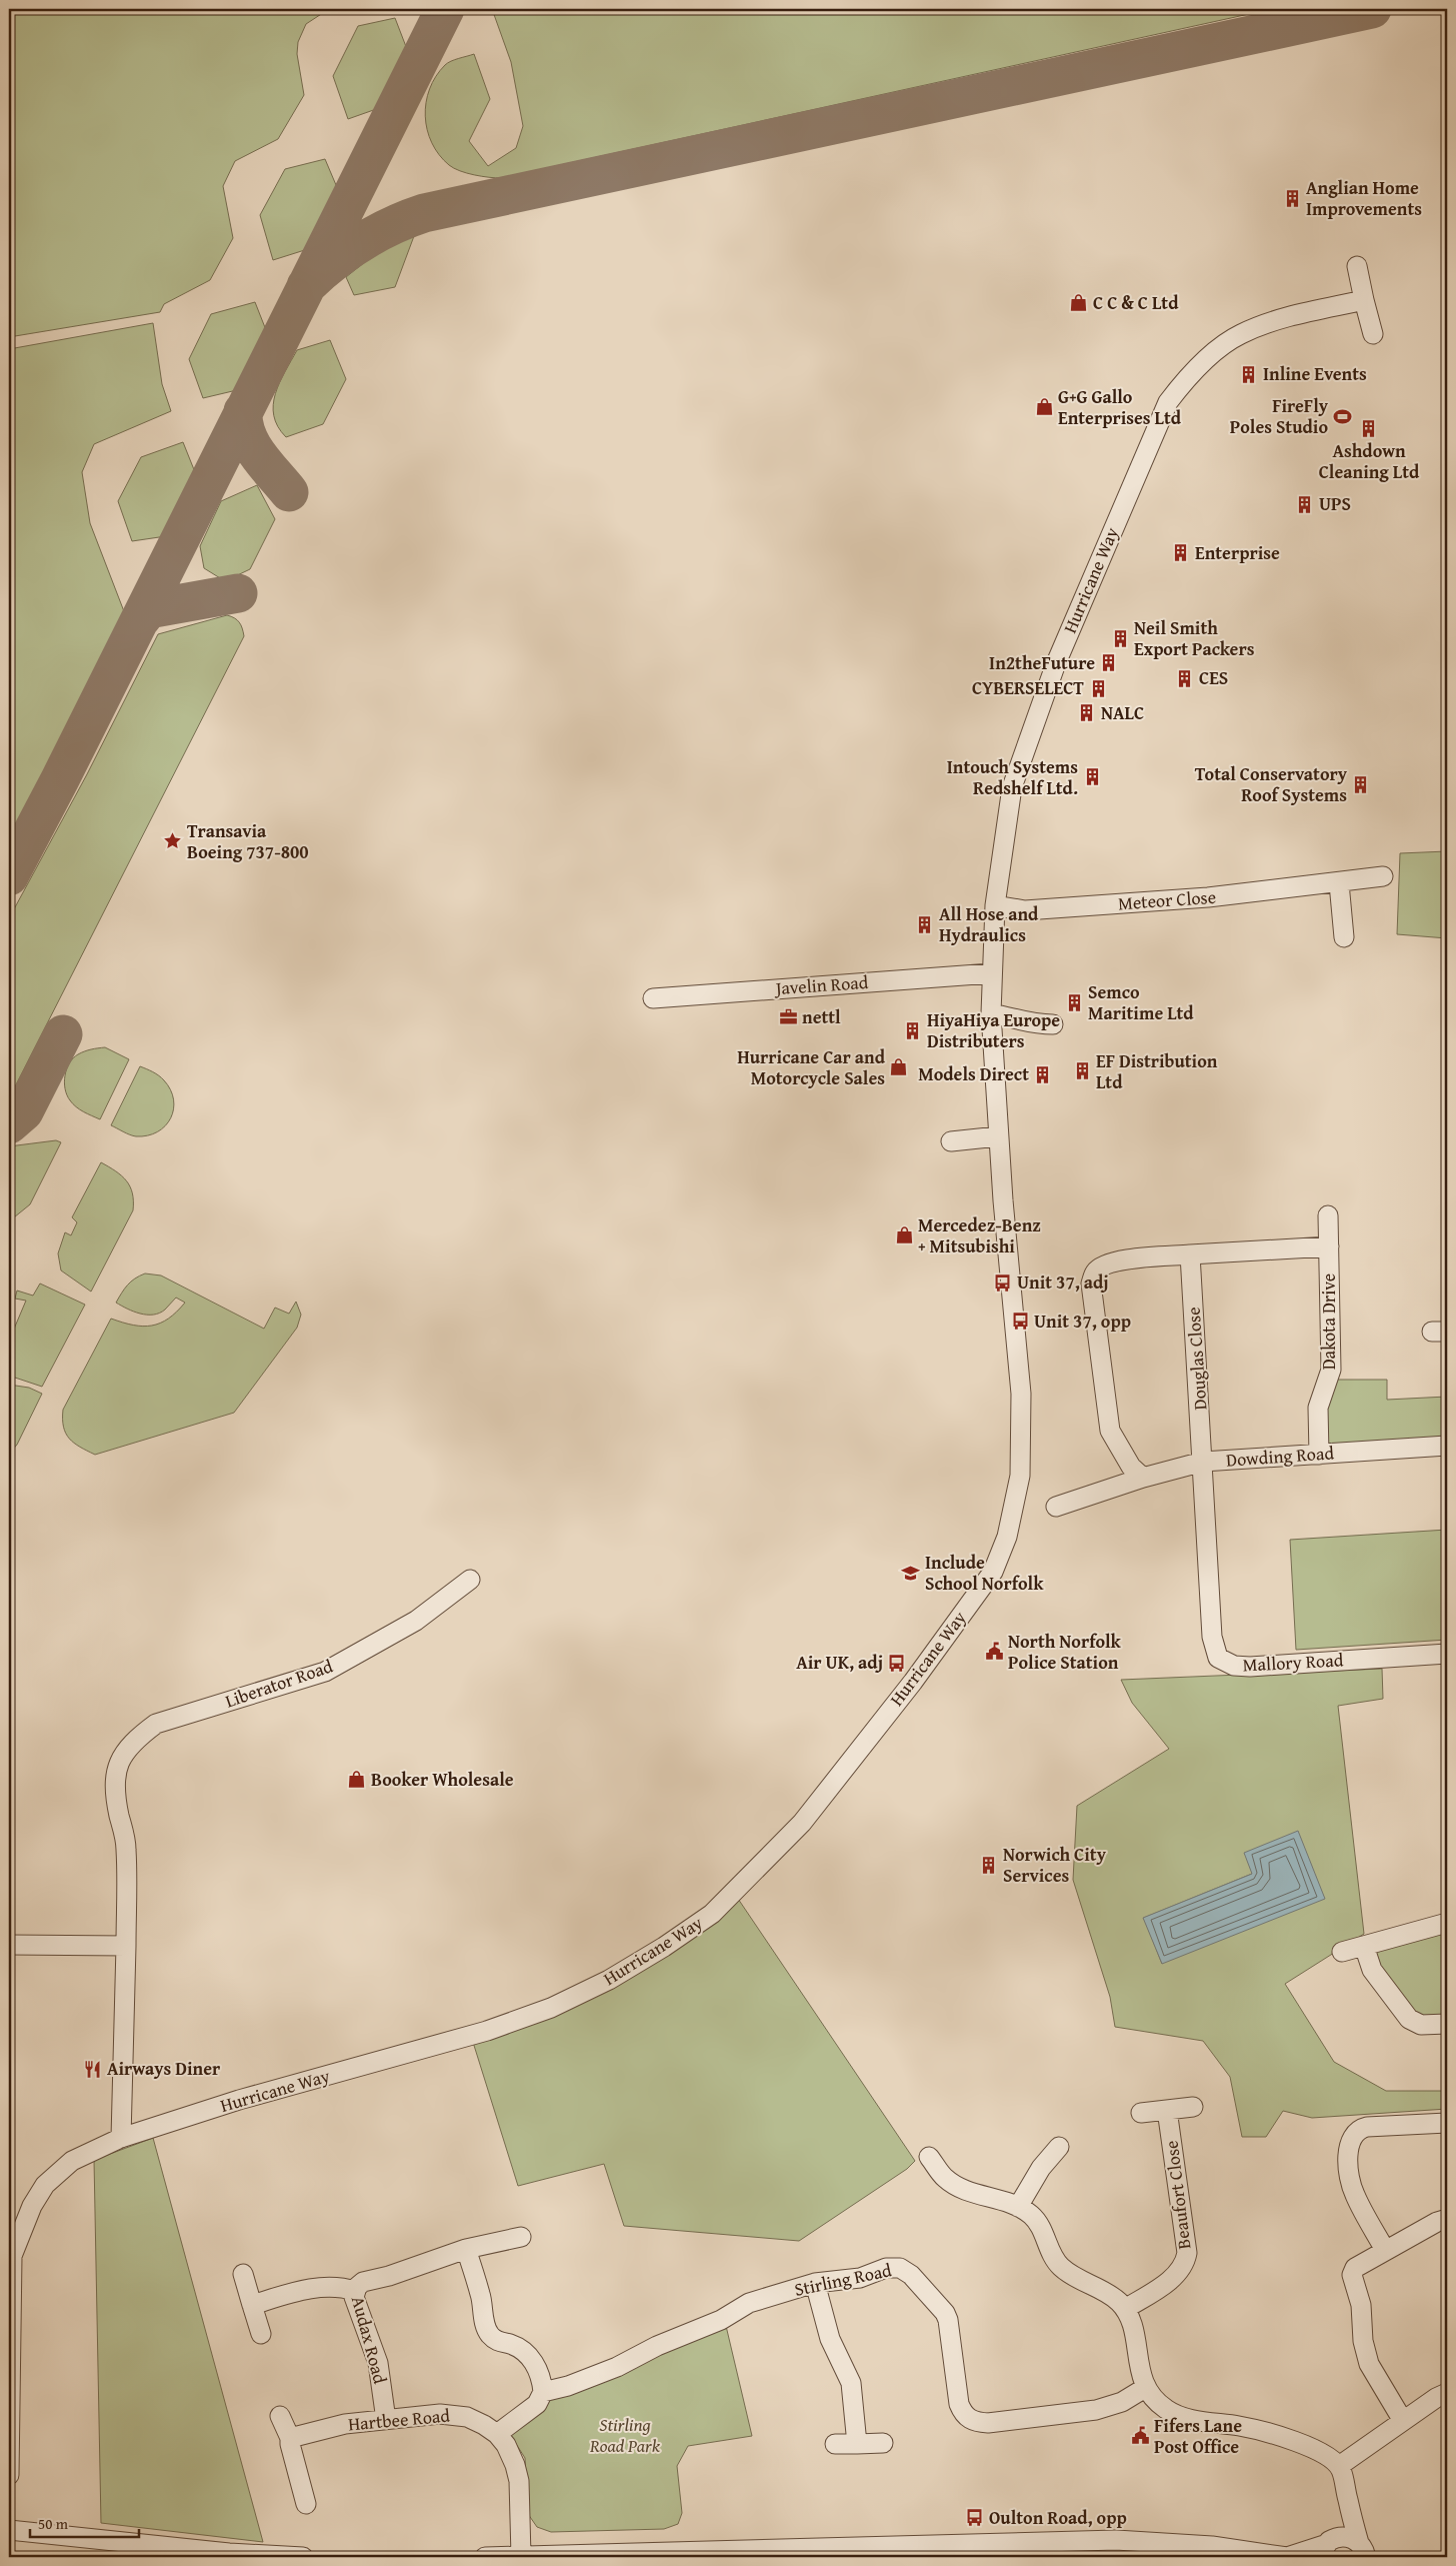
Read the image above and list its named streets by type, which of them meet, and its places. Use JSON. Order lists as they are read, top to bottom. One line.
{"streets":{"street":["Hurricane Way","Meteor Close","Javelin Road","Dakota Drive","Douglas Close","Dowding Road","Mallory Road","Liberator Road","Beaufort Close","Stirling Road","Audax Road","Hartbee Road"]},"crossings":[["Hurricane Way","Meteor Close"],["Hurricane Way","Javelin Road"],["Dakota Drive","Dowding Road"],["Douglas Close","Dowding Road"],["Douglas Close","Mallory Road"],["Dowding Road","Mallory Road"],["Audax Road","Hartbee Road"]],"parks":["Stirling Road Park"],"places":{"building":["Anglian Home Improvements","Inline Events","Ashdown Cleaning Ltd","UPS","Enterprise","Neil Smith Export Packers","In2theFuture","CES","CYBERSELECT","NALC","Intouch Systems Redshelf Ltd.","Total Conservatory Roof Systems","All Hose and Hydraulics","Semco Maritime Ltd","HiyaHiya Europe Distributers","EF Distribution Ltd","Models Direct","Norwich City Services"],"shop":["C C & C Ltd","G+G Gallo Enterprises Ltd","Hurricane Car and Motorcycle Sales","Mercedez-Benz + Mitsubishi","Booker Wholesale"],"sports":["FireFly Poles Studio"],"place":["Transavia Boeing 737-800"],"office":["nettl"],"bus stop":["Unit 37, adj","Unit 37, opp","Air UK, adj","Oulton Road, opp"],"school or university":["Include School Norfolk"],"public building":["North Norfolk Police Station","Fifers Lane Post Office"],"restaurant":["Airways Diner"]},"scale_bar":"50 m"}
